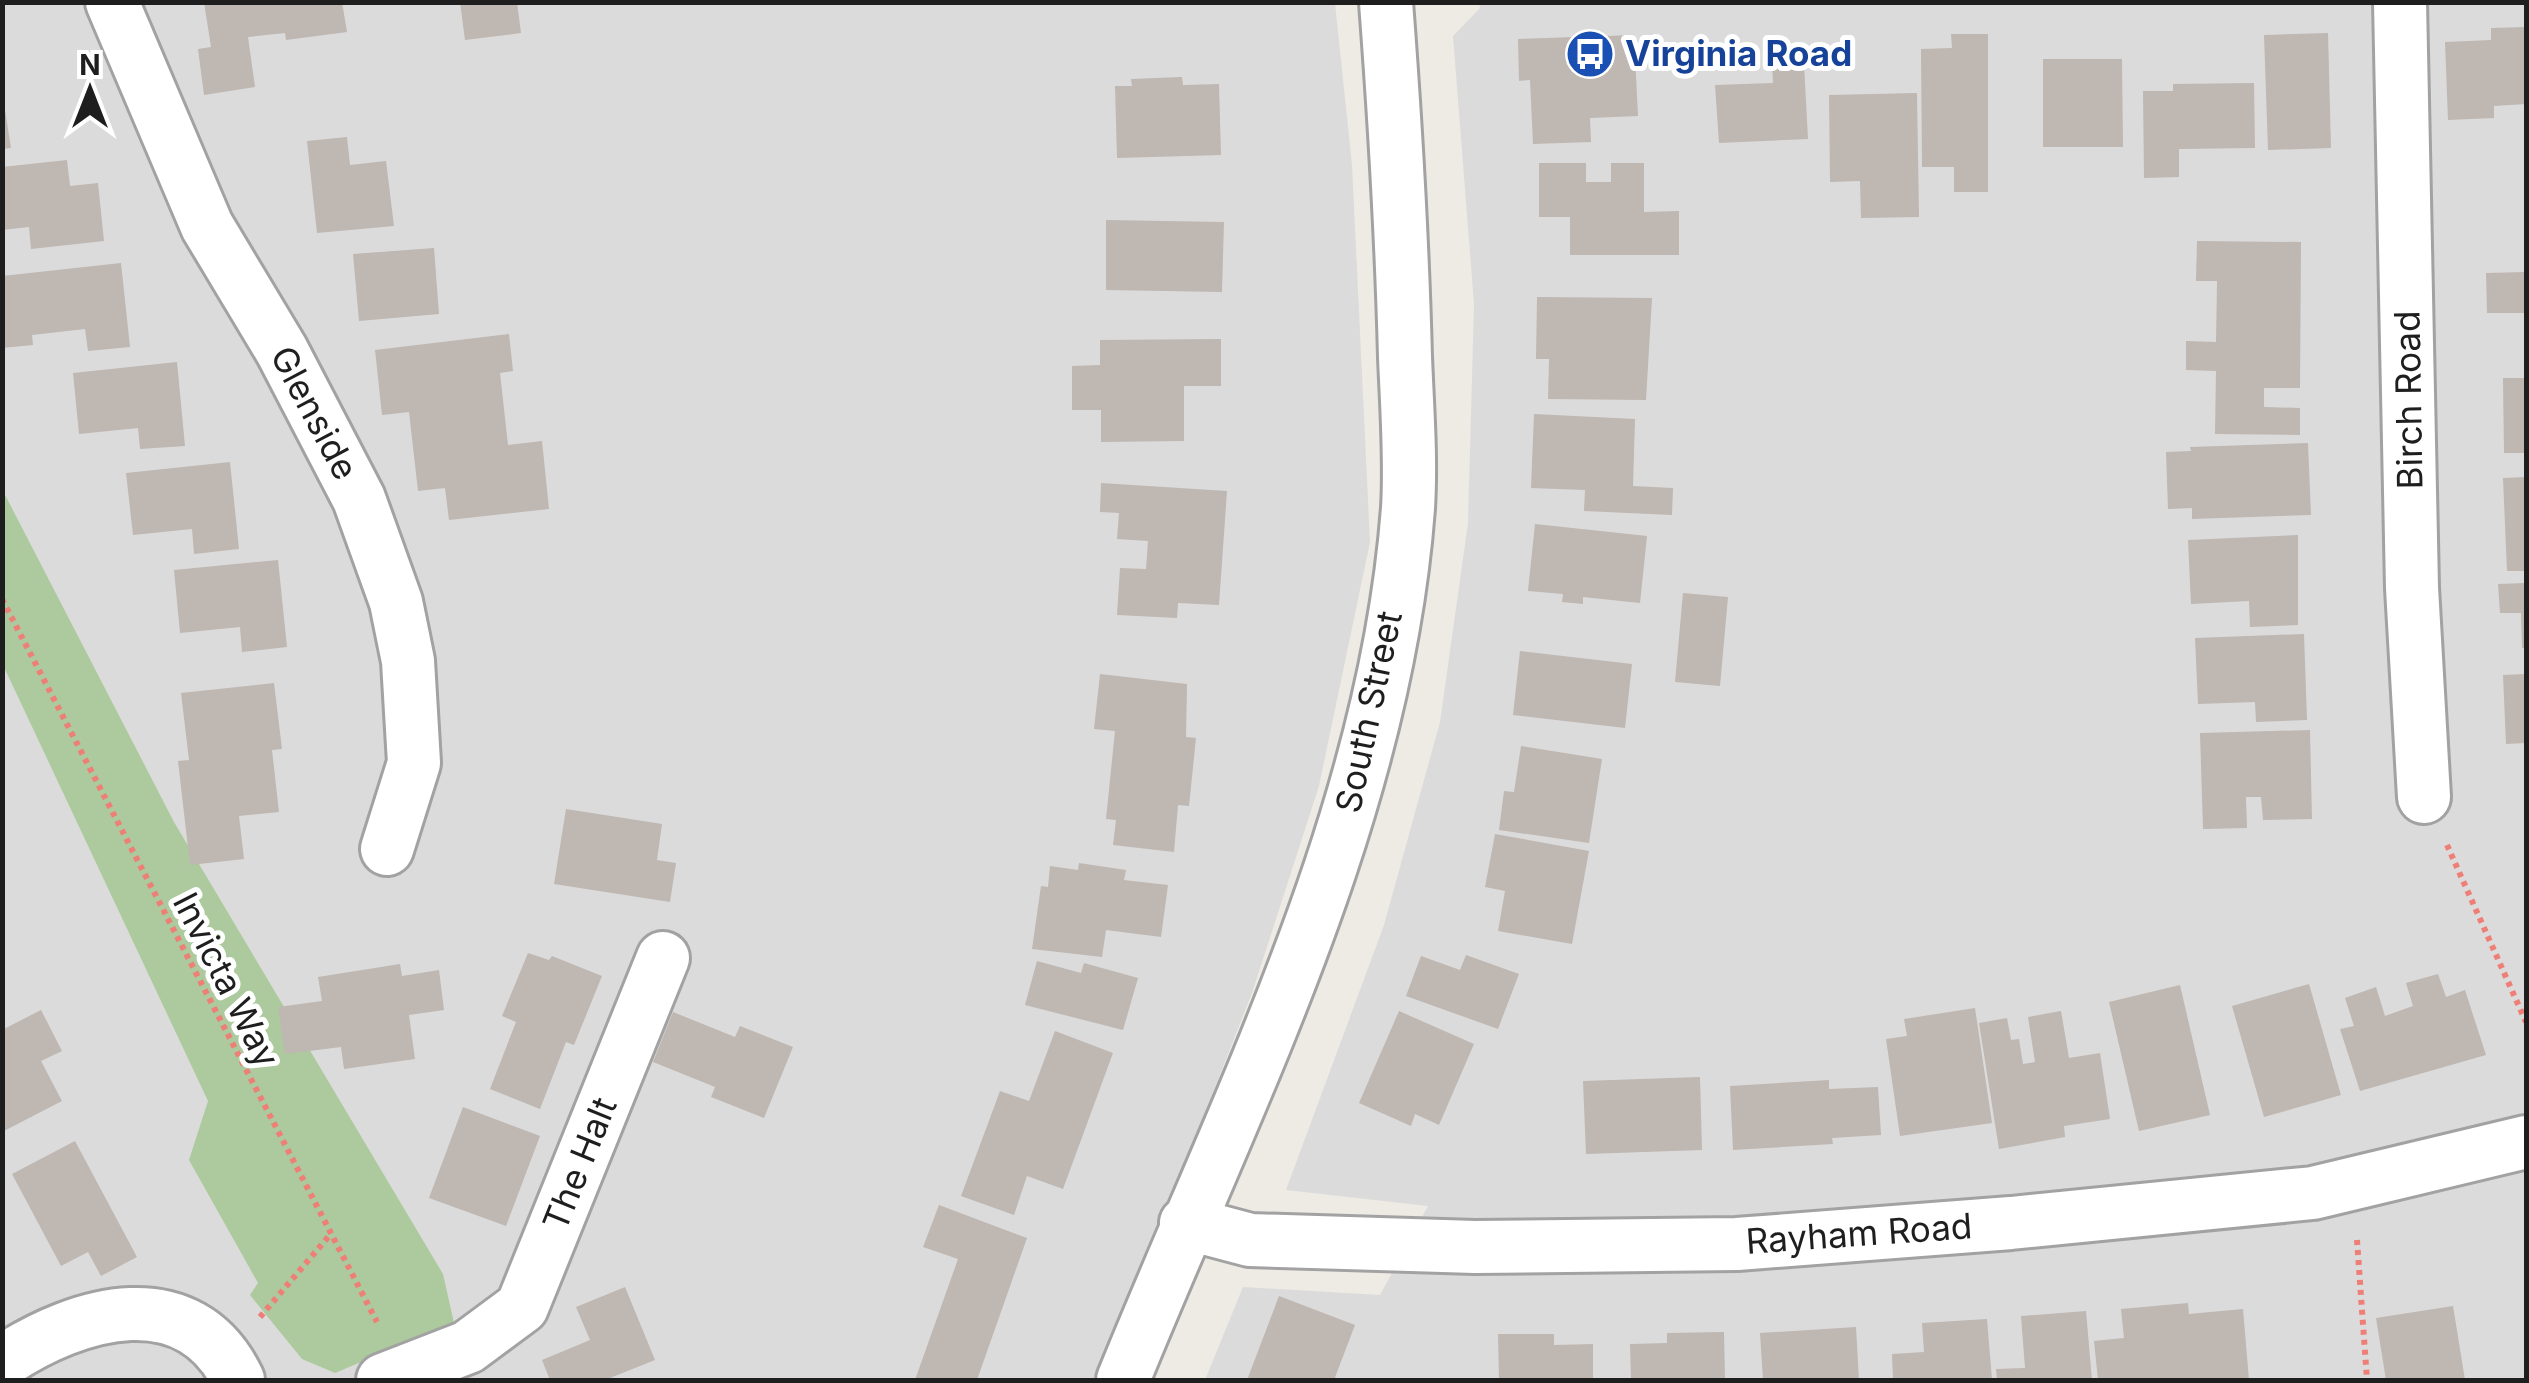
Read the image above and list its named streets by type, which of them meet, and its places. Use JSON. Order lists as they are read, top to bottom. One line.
{"streets":{"street":["Birch Road","Glenside","South Street","The Halt","Rayham Road"],"path":["Invicta Way"]},"crossings":[["South Street","Rayham Road"],["Invicta Way","The Halt"]],"places":{"bus stop":["Virginia Road"]},"north":"top"}
